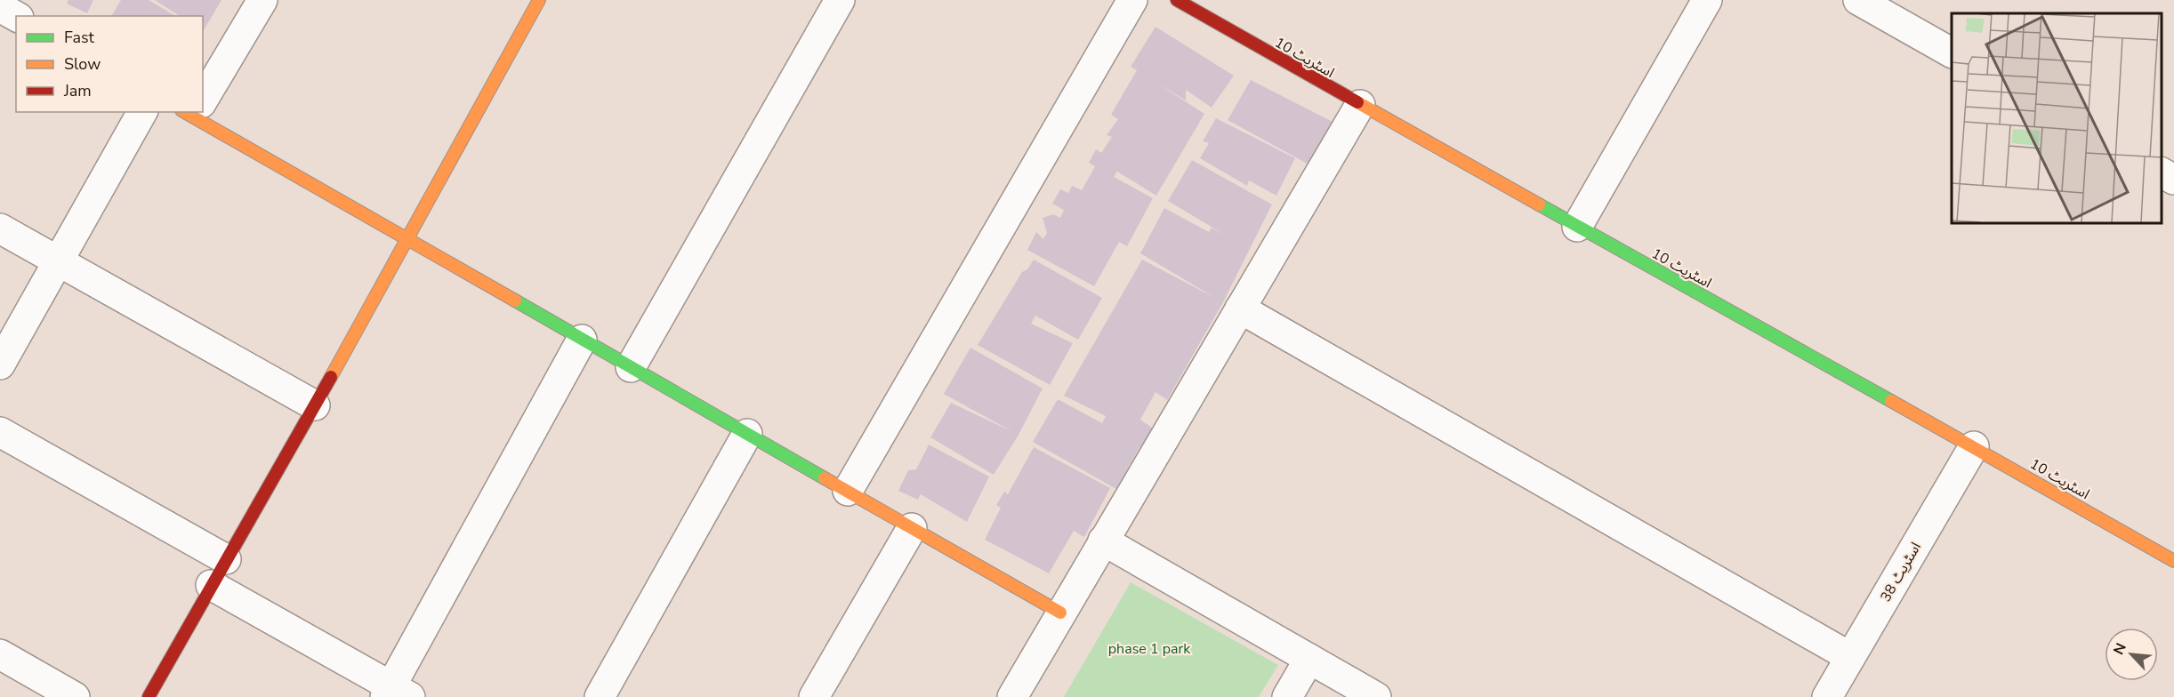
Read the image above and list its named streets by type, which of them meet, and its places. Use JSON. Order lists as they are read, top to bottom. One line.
{"streets":{"street":["اسٹریٹ 10","اسٹریٹ 38"]},"crossings":[["اسٹریٹ 10","اسٹریٹ 38"]],"parks":["phase 1 park"],"legend":["Fast","Slow","Jam"],"north":"top left"}
